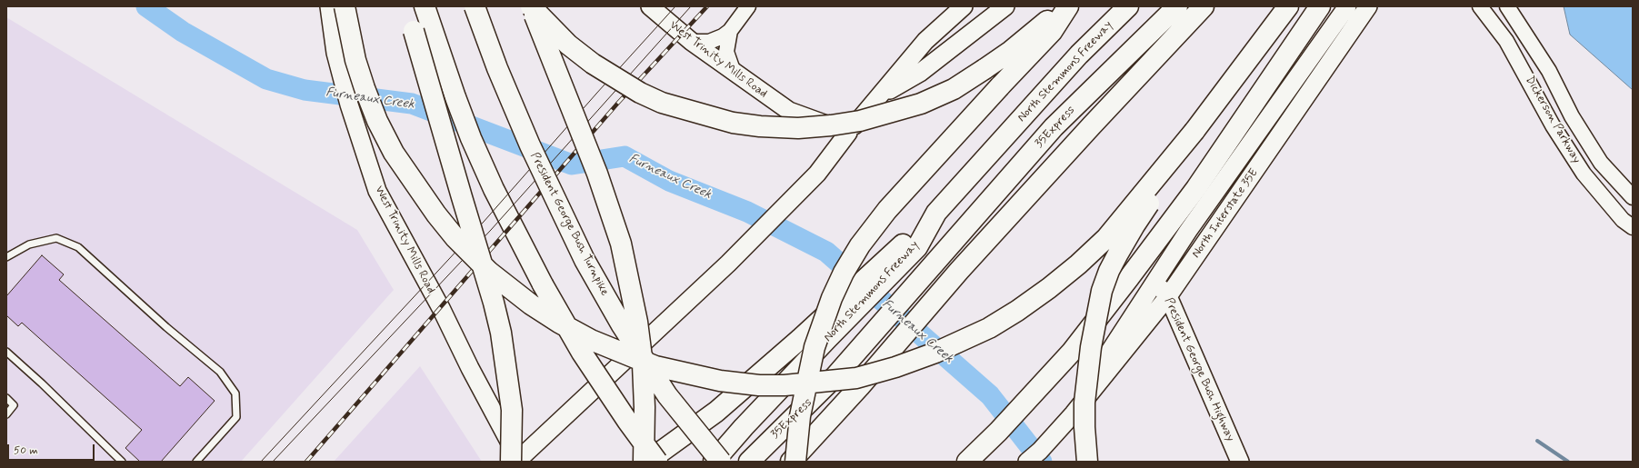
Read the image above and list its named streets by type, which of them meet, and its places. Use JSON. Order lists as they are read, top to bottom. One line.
{"streets":{"highway":["North Stemmons Freeway","35Express","President George Bush Turnpike"],"main road":["West Trinity Mills Road","North Interstate 35E","President George Bush Highway"],"street":["Dickerson Parkway"]},"crossings":[["North Interstate 35E","President George Bush Highway"]],"water":["Furneaux Creek"],"scale_bar":"50 m"}
